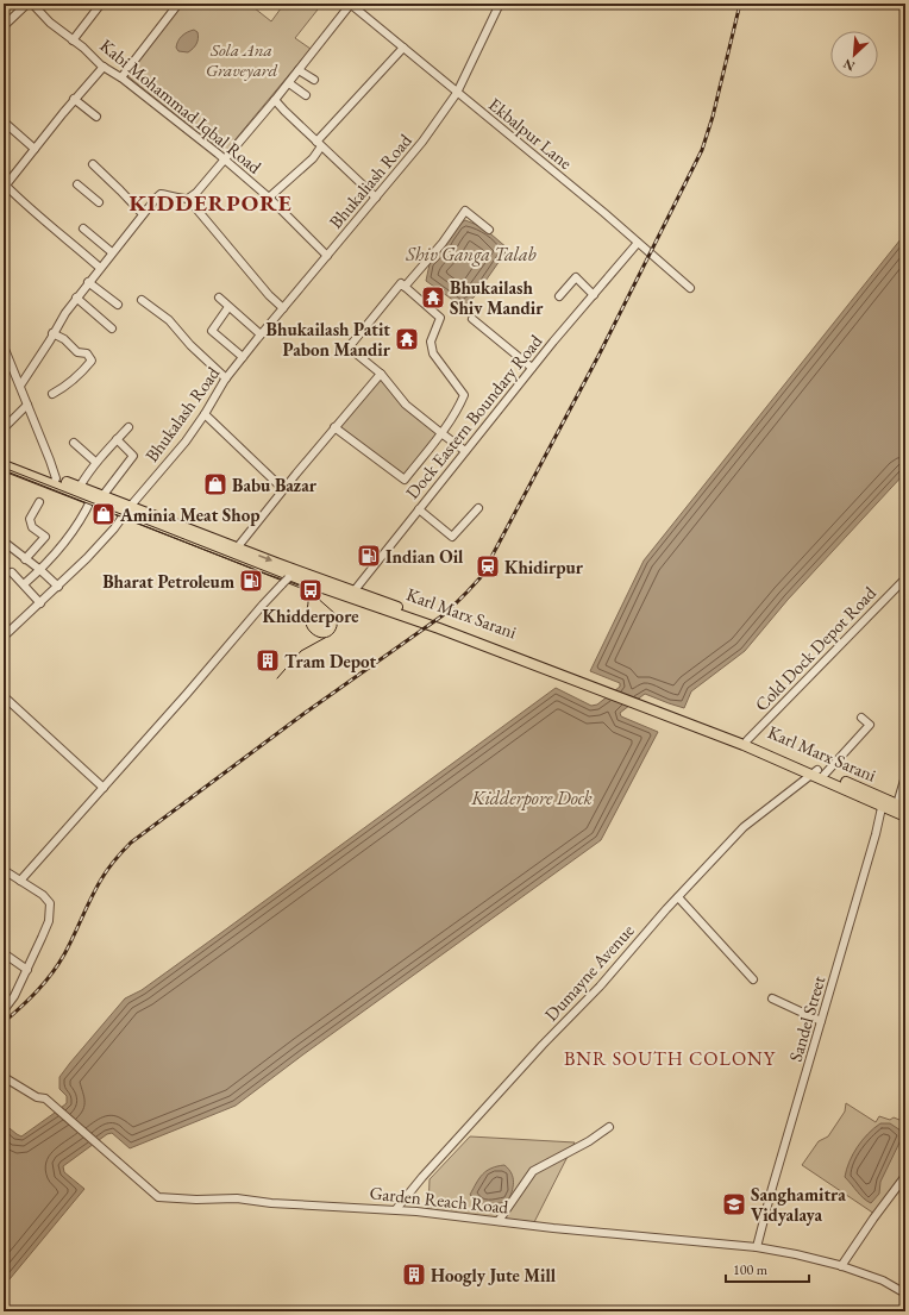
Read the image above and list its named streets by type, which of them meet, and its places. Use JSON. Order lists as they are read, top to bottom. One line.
{"streets":{"main road":["Karl Marx Sarani"],"street":["Kabi Mohammad Iqbal Road","Ekbalpur Lane","Bhukaliash Road","Bhukalash Road","Dock Eastern Boundary Road","Cold Dock Depot Road","Dumayne Avenue","Sandel Street","Garden Reach Road"]},"crossings":[["Kabi Mohammad Iqbal Road","Bhukaliash Road"],["Ekbalpur Lane","Bhukaliash Road"],["Ekbalpur Lane","Dock Eastern Boundary Road"],["Bhukaliash Road","Bhukalash Road"],["Bhukalash Road","Karl Marx Sarani"],["Dock Eastern Boundary Road","Karl Marx Sarani"],["Karl Marx Sarani","Cold Dock Depot Road"],["Karl Marx Sarani","Dumayne Avenue"],["Karl Marx Sarani","Sandel Street"],["Dumayne Avenue","Garden Reach Road"],["Sandel Street","Garden Reach Road"]],"districts":["KIDDERPORE","BNR SOUTH COLONY"],"water":["Shiv Ganga Talab","Kidderpore Dock"],"parks":["Sola Ana Graveyard"],"places":{"temple":["Bhukailash Shiv Mandir","Bhukailash Patit Pabon Mandir"],"shop":["Babu Bazar","Aminia Meat Shop"],"fuel station":["Indian Oil","Bharat Petroleum"],"station":["Khidirpur"],"bus stop":["Khidderpore"],"building":["Tram Depot","Hoogly Jute Mill"],"school or university":["Sanghamitra Vidyalaya"]},"scale_bar":"100 m","north":"bottom left"}
